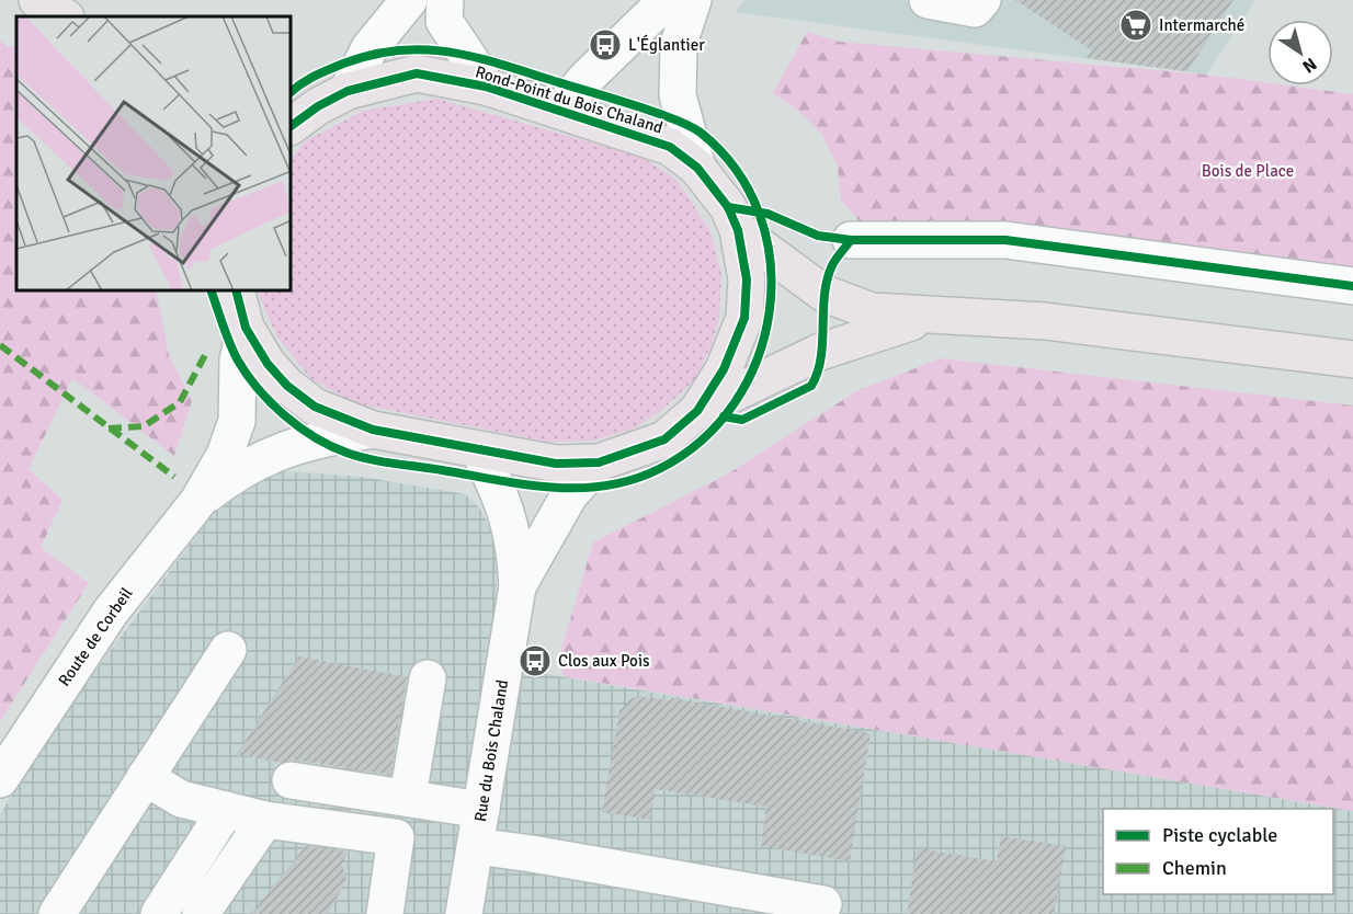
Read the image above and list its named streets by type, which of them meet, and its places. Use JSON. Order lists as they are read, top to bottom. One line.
{"streets":{"main road":["Rond-Point du Bois Chaland"],"street":["Route de Corbeil","Rue du Bois Chaland"]},"crossings":[["Rond-Point du Bois Chaland","Route de Corbeil"],["Rond-Point du Bois Chaland","Rue du Bois Chaland"]],"parks":["Bois de Place"],"places":{"supermarket":["Intermarché"],"bus stop":["L'Églantier","Clos aux Pois"]},"legend":["Piste cyclable","Chemin"],"north":"bottom right"}
